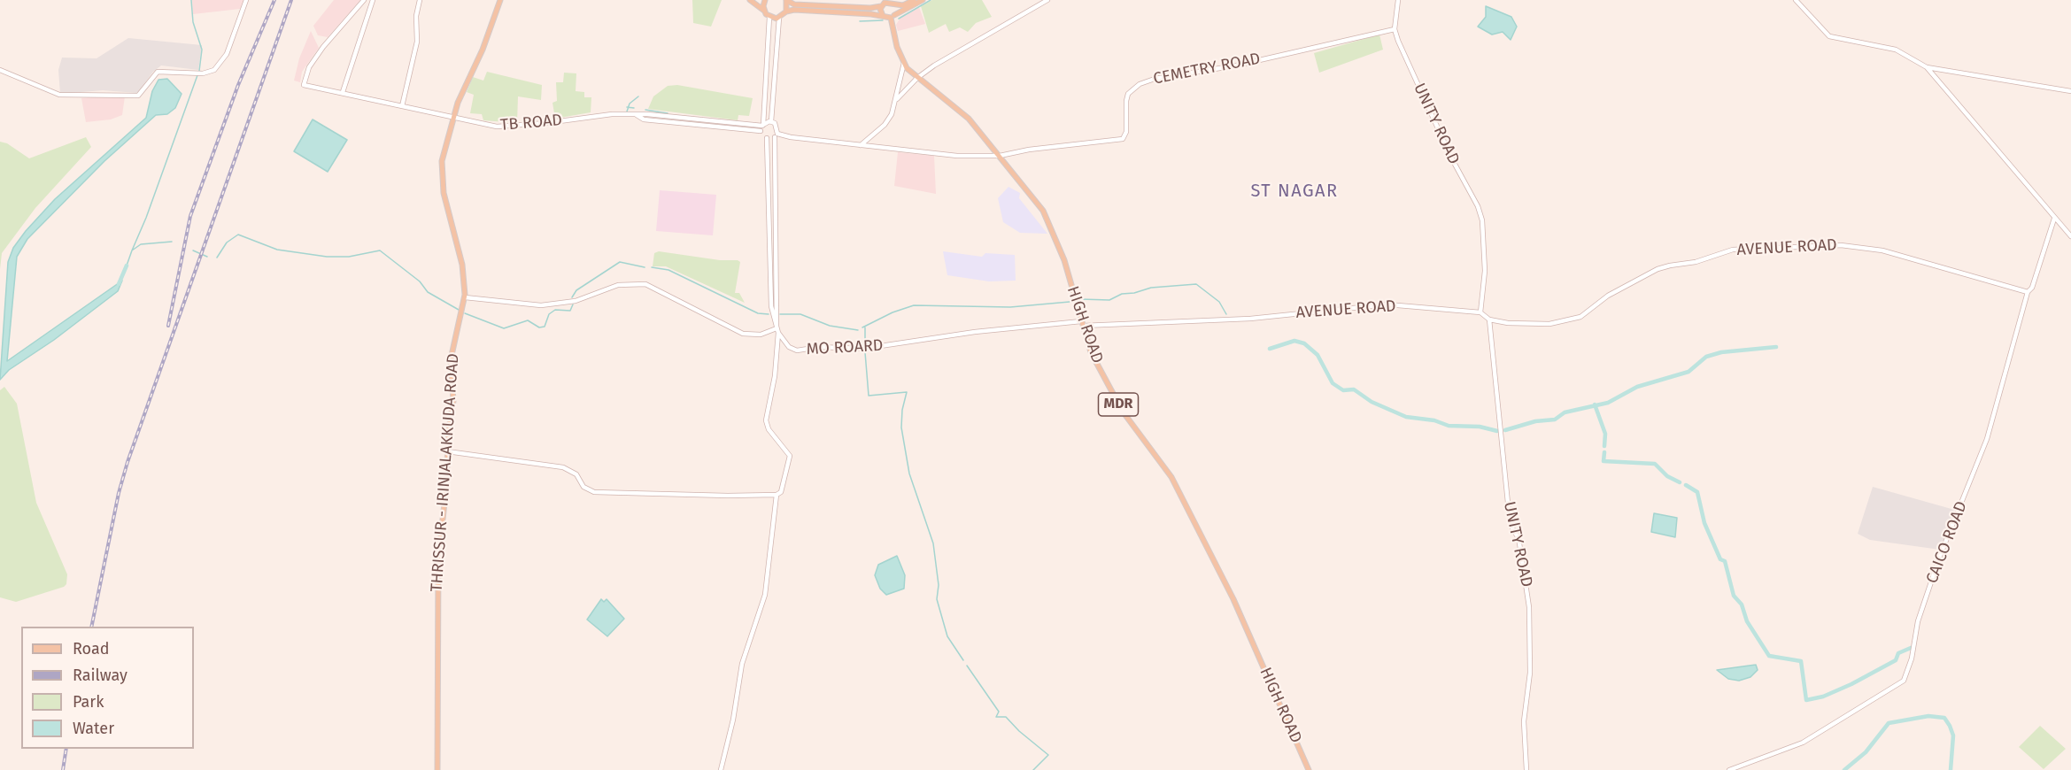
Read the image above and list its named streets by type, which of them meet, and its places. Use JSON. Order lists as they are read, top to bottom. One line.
{"streets":{"main road":["HIGH ROAD","MDR","THRISSUR - IRINJALAKKUDA ROAD"],"street":["CEMETRY ROAD","TB ROAD","UNITY ROAD","AVENUE ROAD","MO ROARD","CAICO ROAD"]},"crossings":[["CEMETRY ROAD","UNITY ROAD"],["CEMETRY ROAD","HIGH ROAD"],["TB ROAD","THRISSUR - IRINJALAKKUDA ROAD"],["UNITY ROAD","AVENUE ROAD"],["AVENUE ROAD","HIGH ROAD"],["AVENUE ROAD","MO ROARD"],["AVENUE ROAD","CAICO ROAD"],["HIGH ROAD","MO ROARD"]],"districts":["ST NAGAR"],"legend":["Road","Railway","Park","Water"]}
